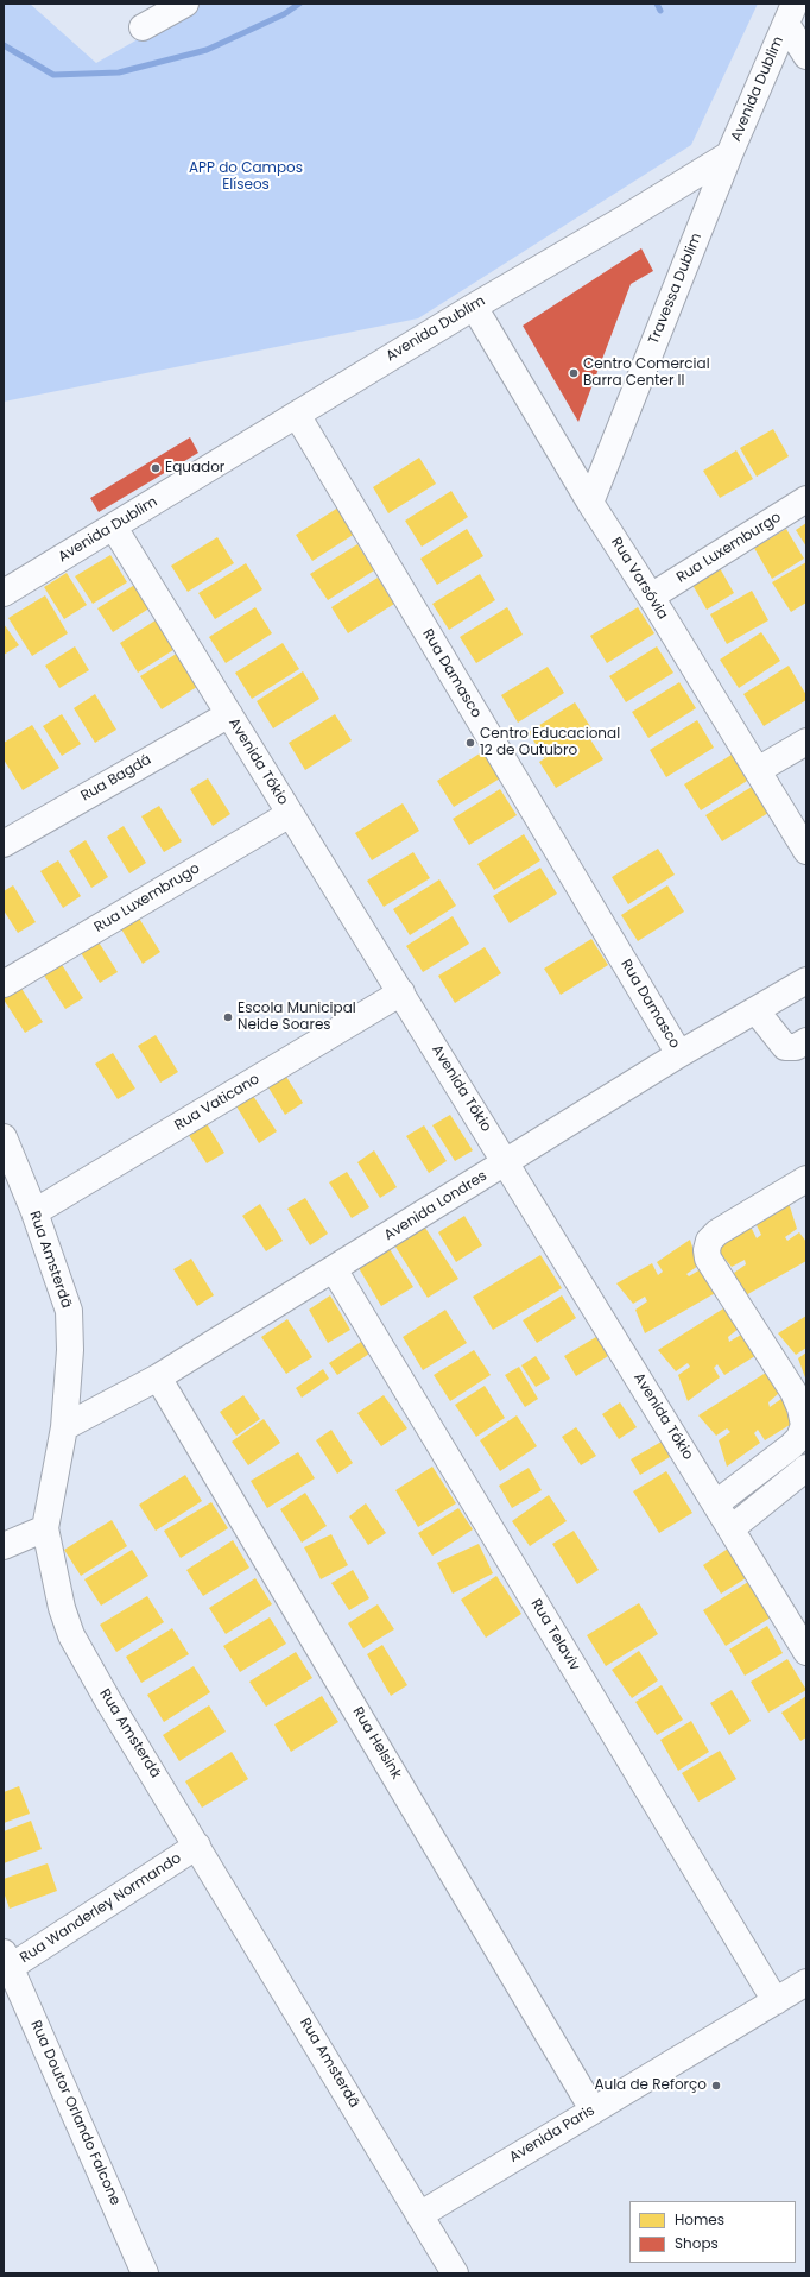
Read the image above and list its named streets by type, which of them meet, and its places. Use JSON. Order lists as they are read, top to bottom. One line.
{"streets":{"street":["Avenida Dublim","Travessa Dublim","Rua Luxemburgo","Rua Varsóvia","Rua Damasco","Avenida Tókio","Rua Bagdá","Rua Luxembrugo","Rua Vaticano","Avenida Londres","Rua Amsterdã","Rua Telaviv","Rua Helsink","Rua Wanderley Normando","Rua Doutor Orlando Falcone","Avenida Paris"]},"crossings":[["Avenida Dublim","Travessa Dublim"],["Avenida Dublim","Rua Varsóvia"],["Avenida Dublim","Rua Damasco"],["Avenida Dublim","Avenida Tókio"],["Travessa Dublim","Rua Varsóvia"],["Rua Luxemburgo","Rua Varsóvia"],["Rua Damasco","Avenida Londres"],["Avenida Tókio","Rua Bagdá"],["Avenida Tókio","Rua Luxembrugo"],["Avenida Tókio","Rua Vaticano"],["Avenida Tókio","Avenida Londres"],["Rua Vaticano","Rua Amsterdã"],["Avenida Londres","Rua Amsterdã"],["Avenida Londres","Rua Telaviv"],["Avenida Londres","Rua Helsink"],["Rua Amsterdã","Rua Wanderley Normando"],["Rua Amsterdã","Avenida Paris"],["Rua Telaviv","Avenida Paris"],["Rua Helsink","Avenida Paris"],["Rua Wanderley Normando","Rua Doutor Orlando Falcone"]],"parks":["APP do Campos Elíseos"],"places":["Centro Comercial Barra Center II","Equador","Centro Educacional 12 de Outubro","Escola Municipal Neide Soares","Aula de Reforço"],"legend":["Homes","Shops"]}
